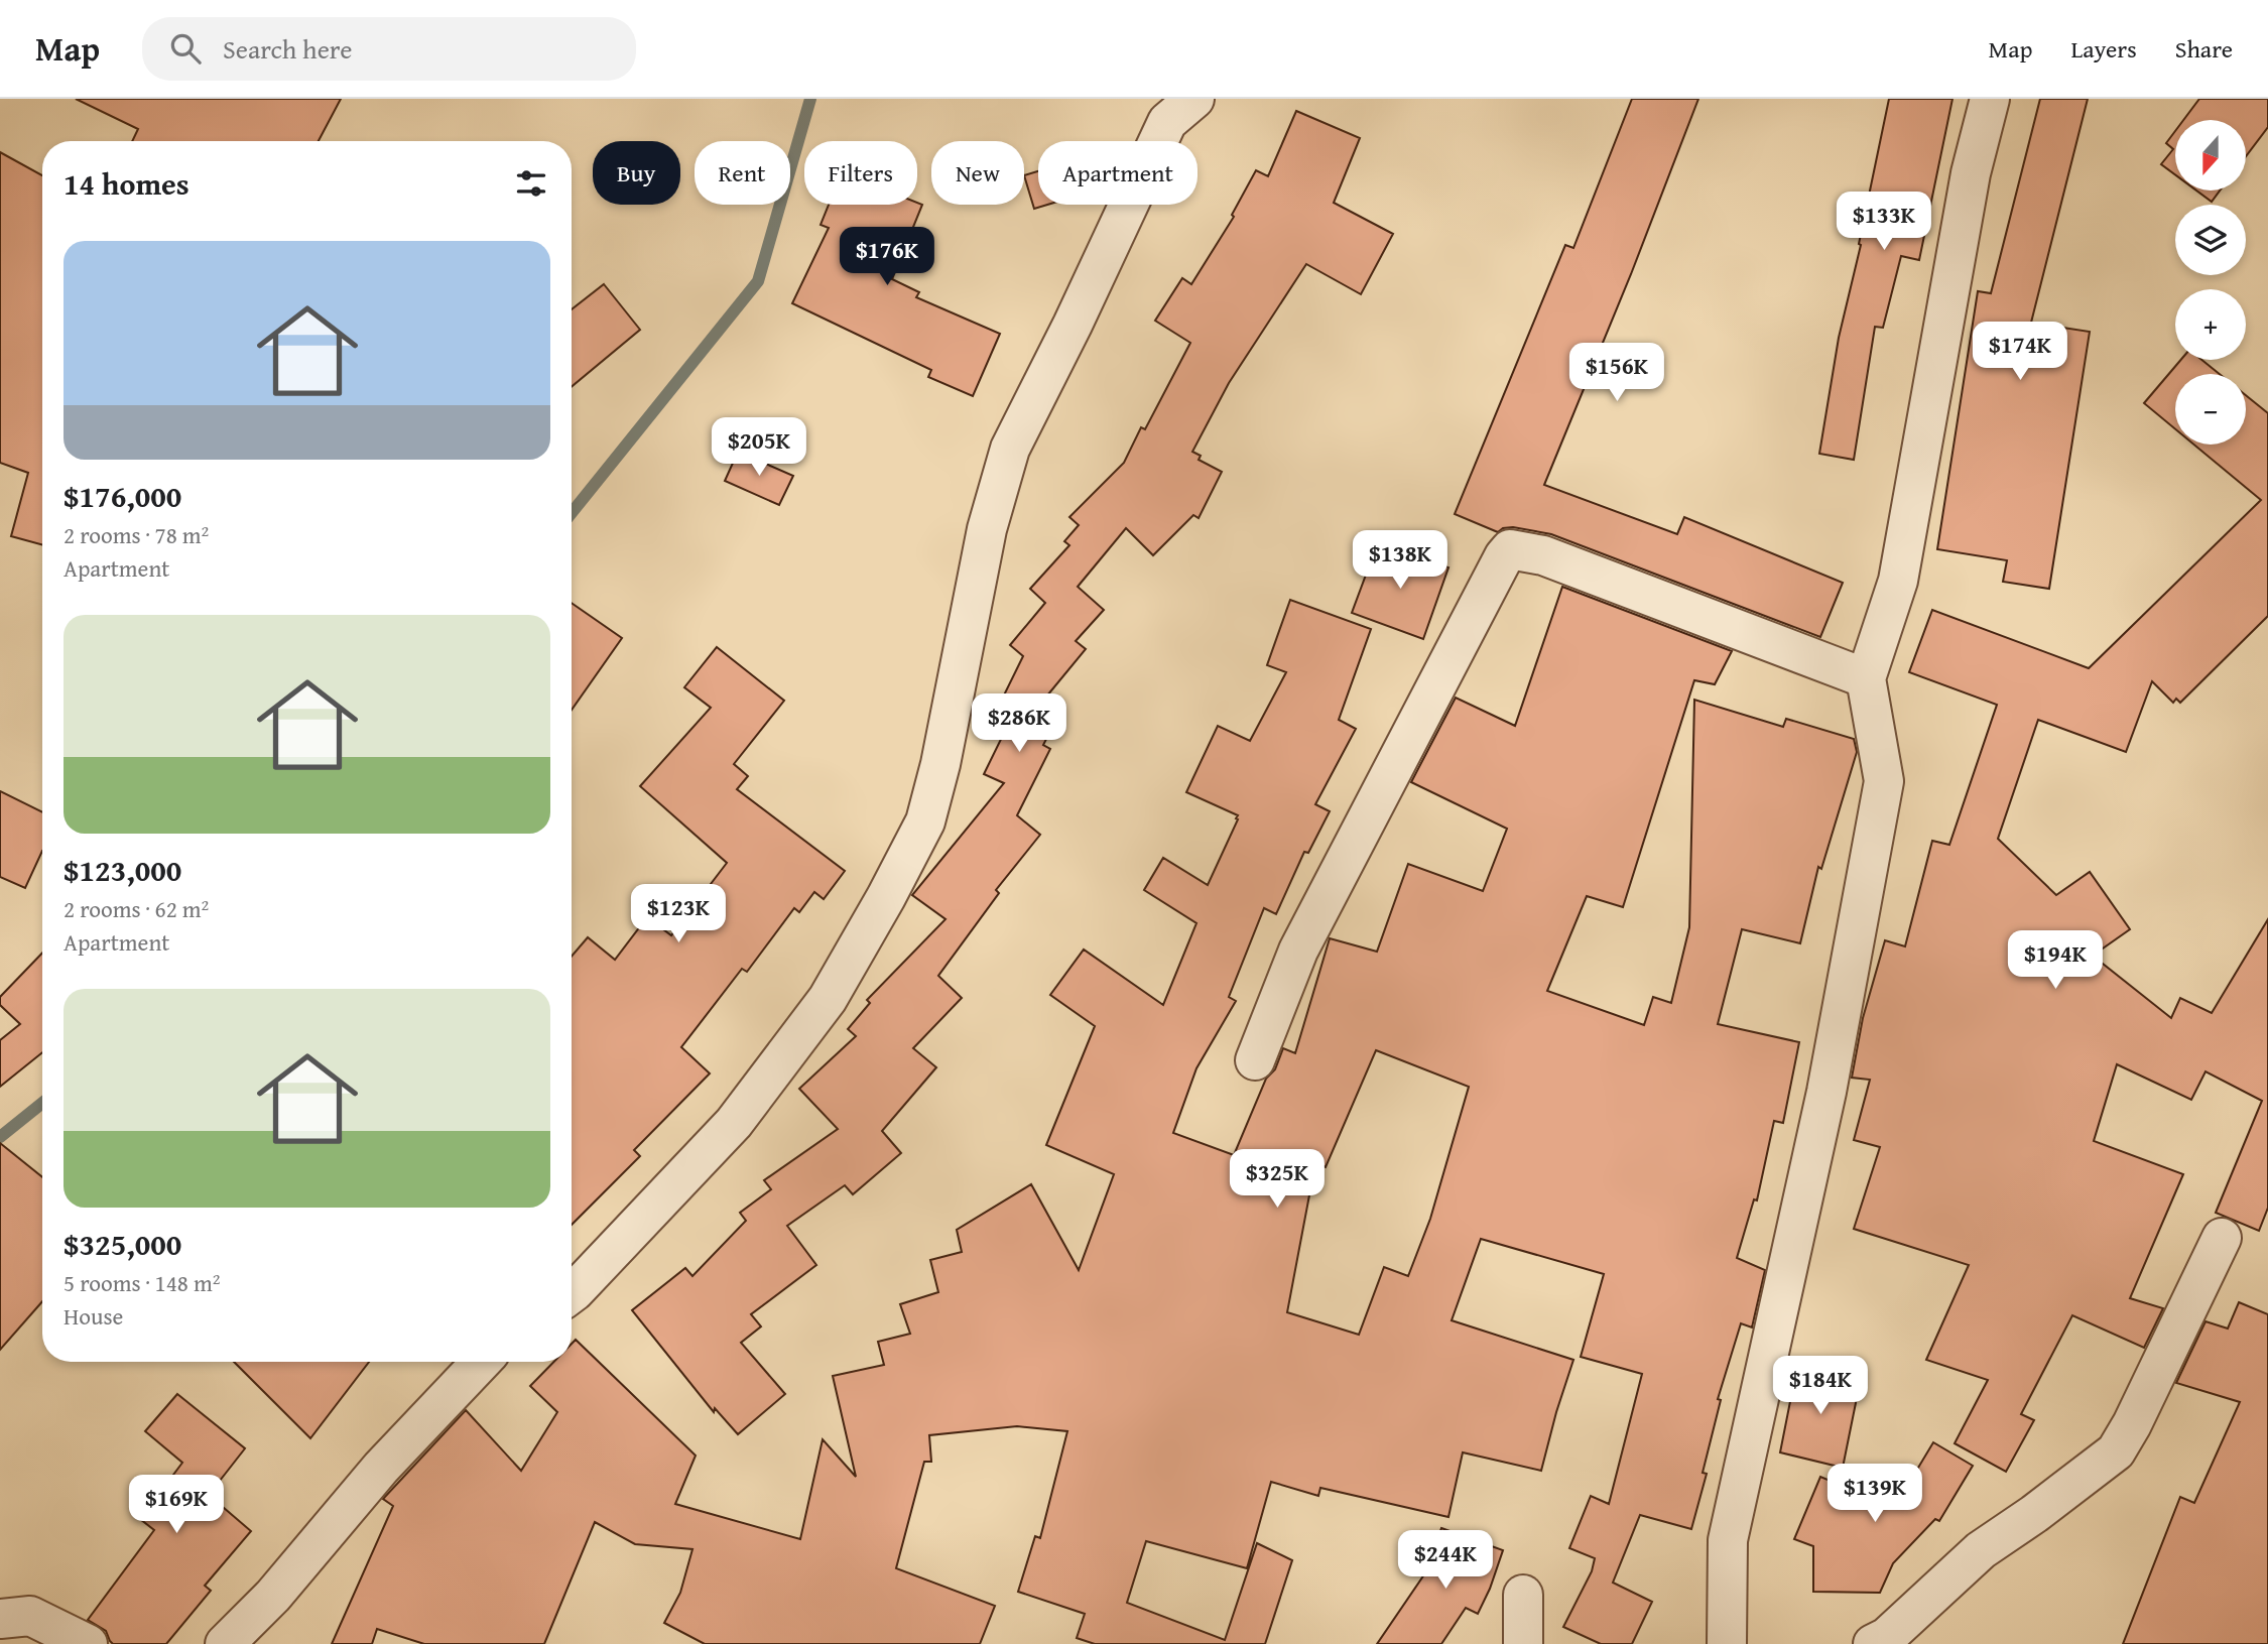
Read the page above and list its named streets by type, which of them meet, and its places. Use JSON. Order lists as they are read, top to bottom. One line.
{"north":"bottom","page":{"header":"Map","search":"Search here","nav":["Map","Layers","Share"],"map_buttons":["+","−"],"chip":["Buy","Rent","Filters","New","Apartment"],"heading":"14 homes","price":["$133K","$176K","$174K","$156K","$205K","$138K","$286K","$123K","$194K","$325K","$184K","$139K","$169K","$244K"],"list":[{"name":"$176,000","note":"2 rooms · 78 m² · Apartment"},{"name":"$123,000","note":"2 rooms · 62 m² · Apartment"},{"name":"$325,000","note":"5 rooms · 148 m² · House"}]}}
